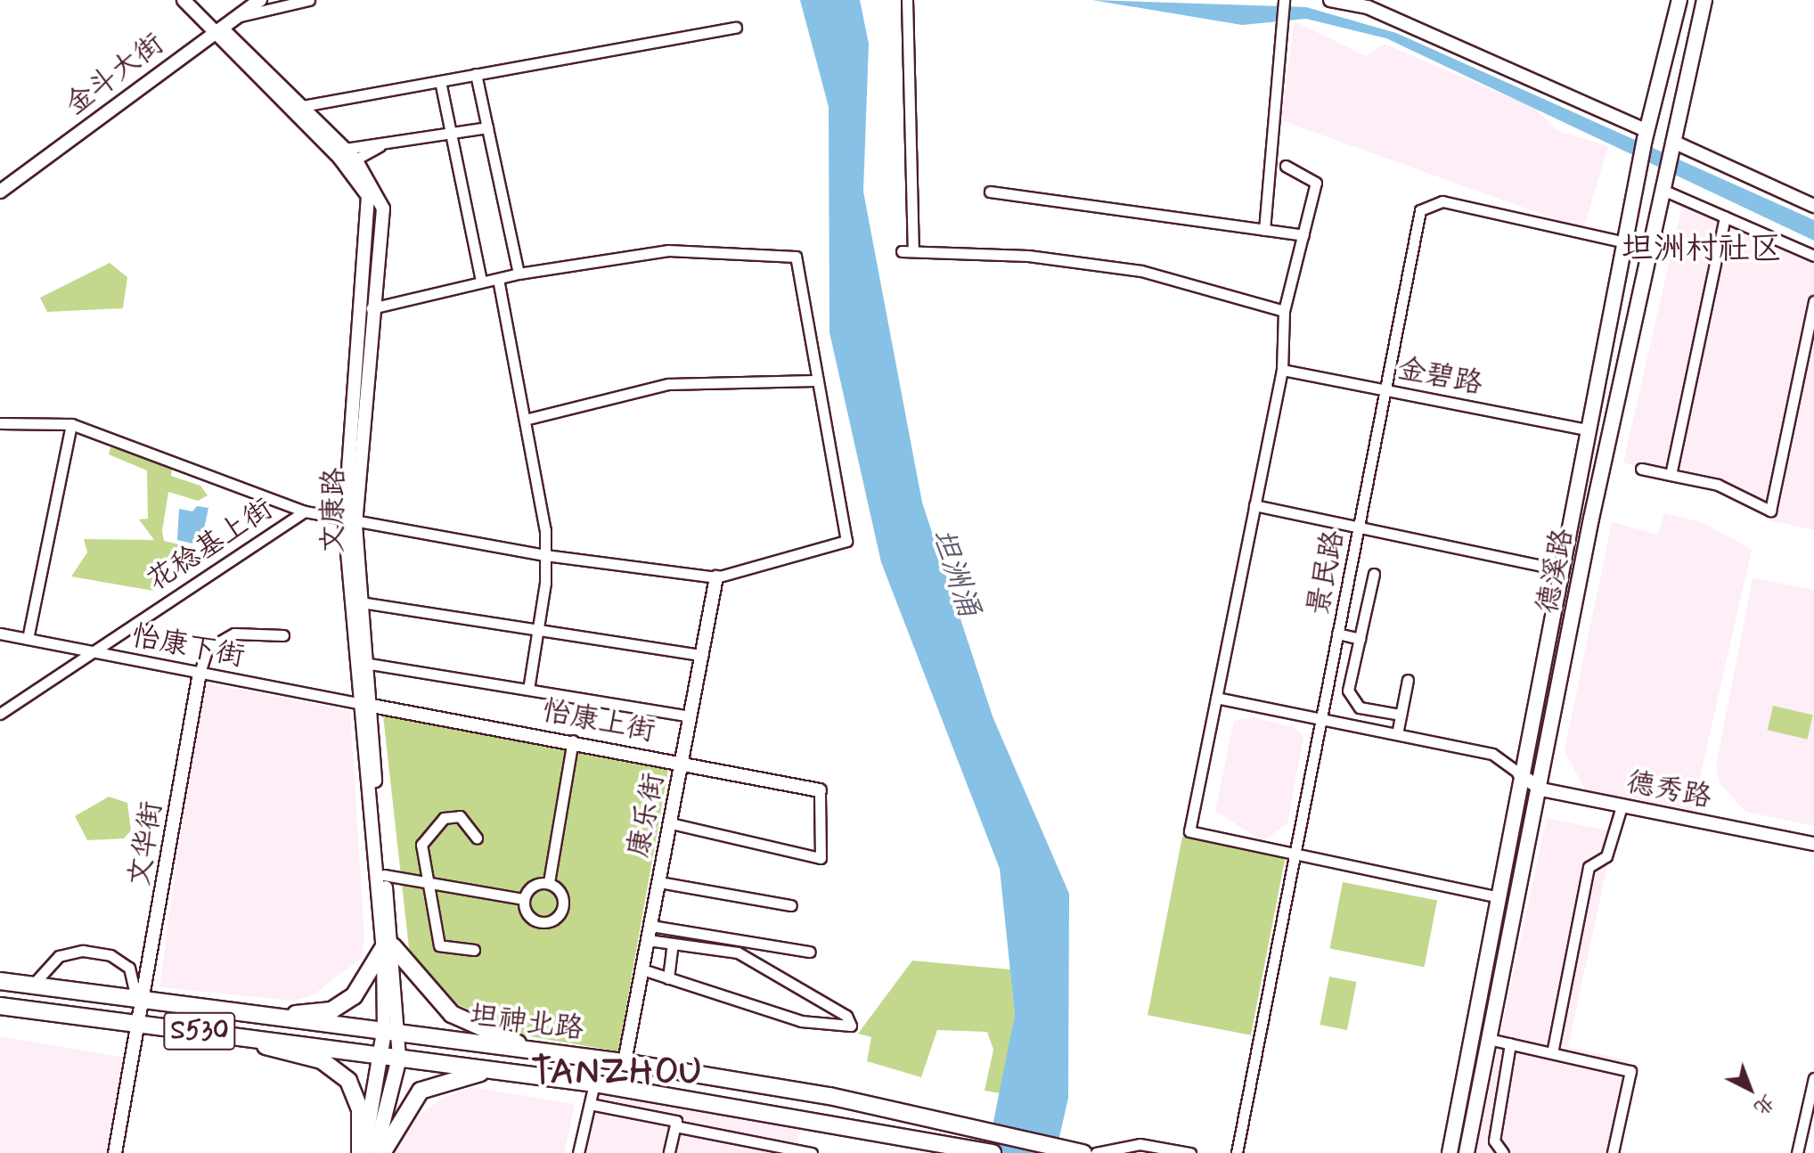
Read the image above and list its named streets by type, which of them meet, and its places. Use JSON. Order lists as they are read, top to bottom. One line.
{"streets":{"main road":["德溪路","坦神北路","S530"],"street":["金斗大街","金碧路","文康路","花稔基上街","景民路","怡康下街","怡康上街","德秀路","康乐街","文华街"]},"crossings":[["金碧路","德溪路"],["金碧路","景民路"],["文康路","怡康下街"],["文康路","怡康上街"],["花稔基上街","怡康下街"],["德溪路","景民路"],["德溪路","德秀路"],["怡康下街","怡康上街"],["怡康下街","文华街"],["怡康上街","康乐街"],["康乐街","坦神北路"],["文华街","坦神北路"]],"districts":["坦洲村社区","TANZHOU"],"water":["坦洲涌"],"north":"bottom right"}
